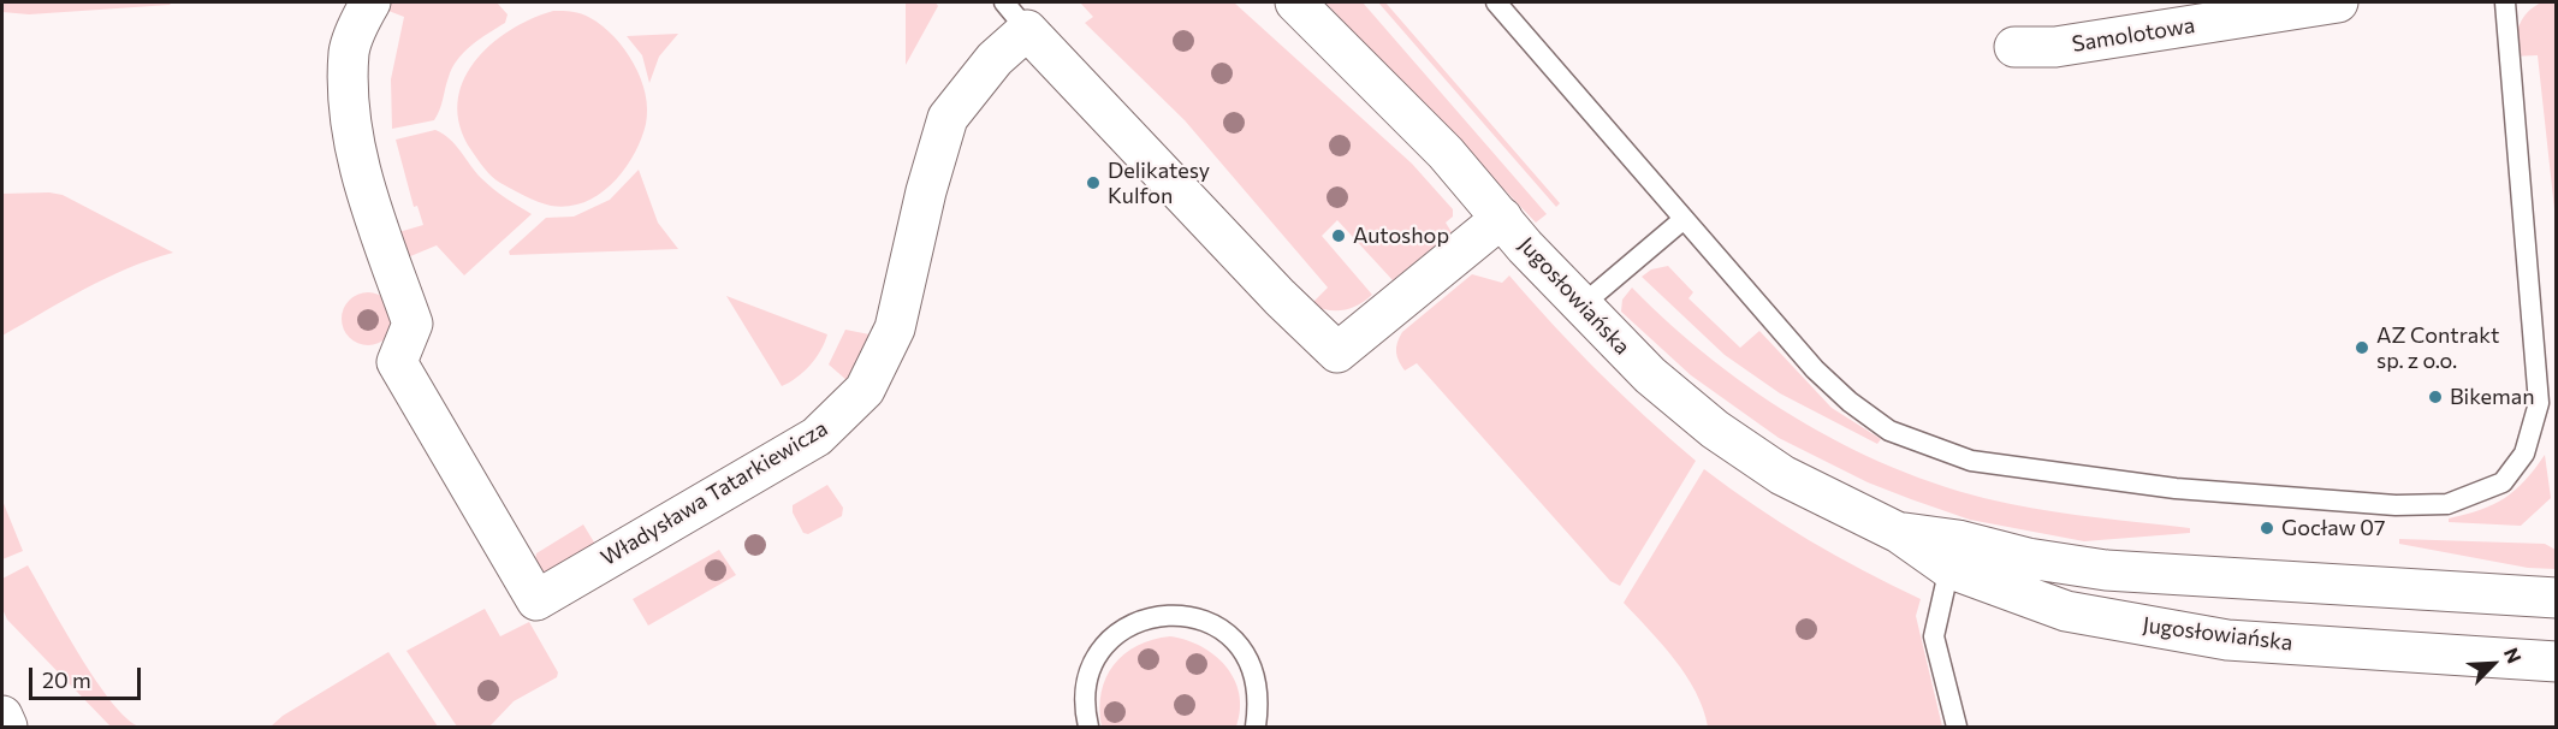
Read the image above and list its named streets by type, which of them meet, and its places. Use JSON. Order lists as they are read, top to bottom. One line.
{"streets":{"street":["Samolotowa","Jugosłowiańska","Władysława Tatarkiewicza"]},"crossings":[["Jugosłowiańska","Władysława Tatarkiewicza"]],"places":["Delikatesy Kulfon","Autoshop","AZ Contrakt sp. z o.o.","Bikeman","Gocław 07"],"scale_bar":"20 m","north":"top right"}
